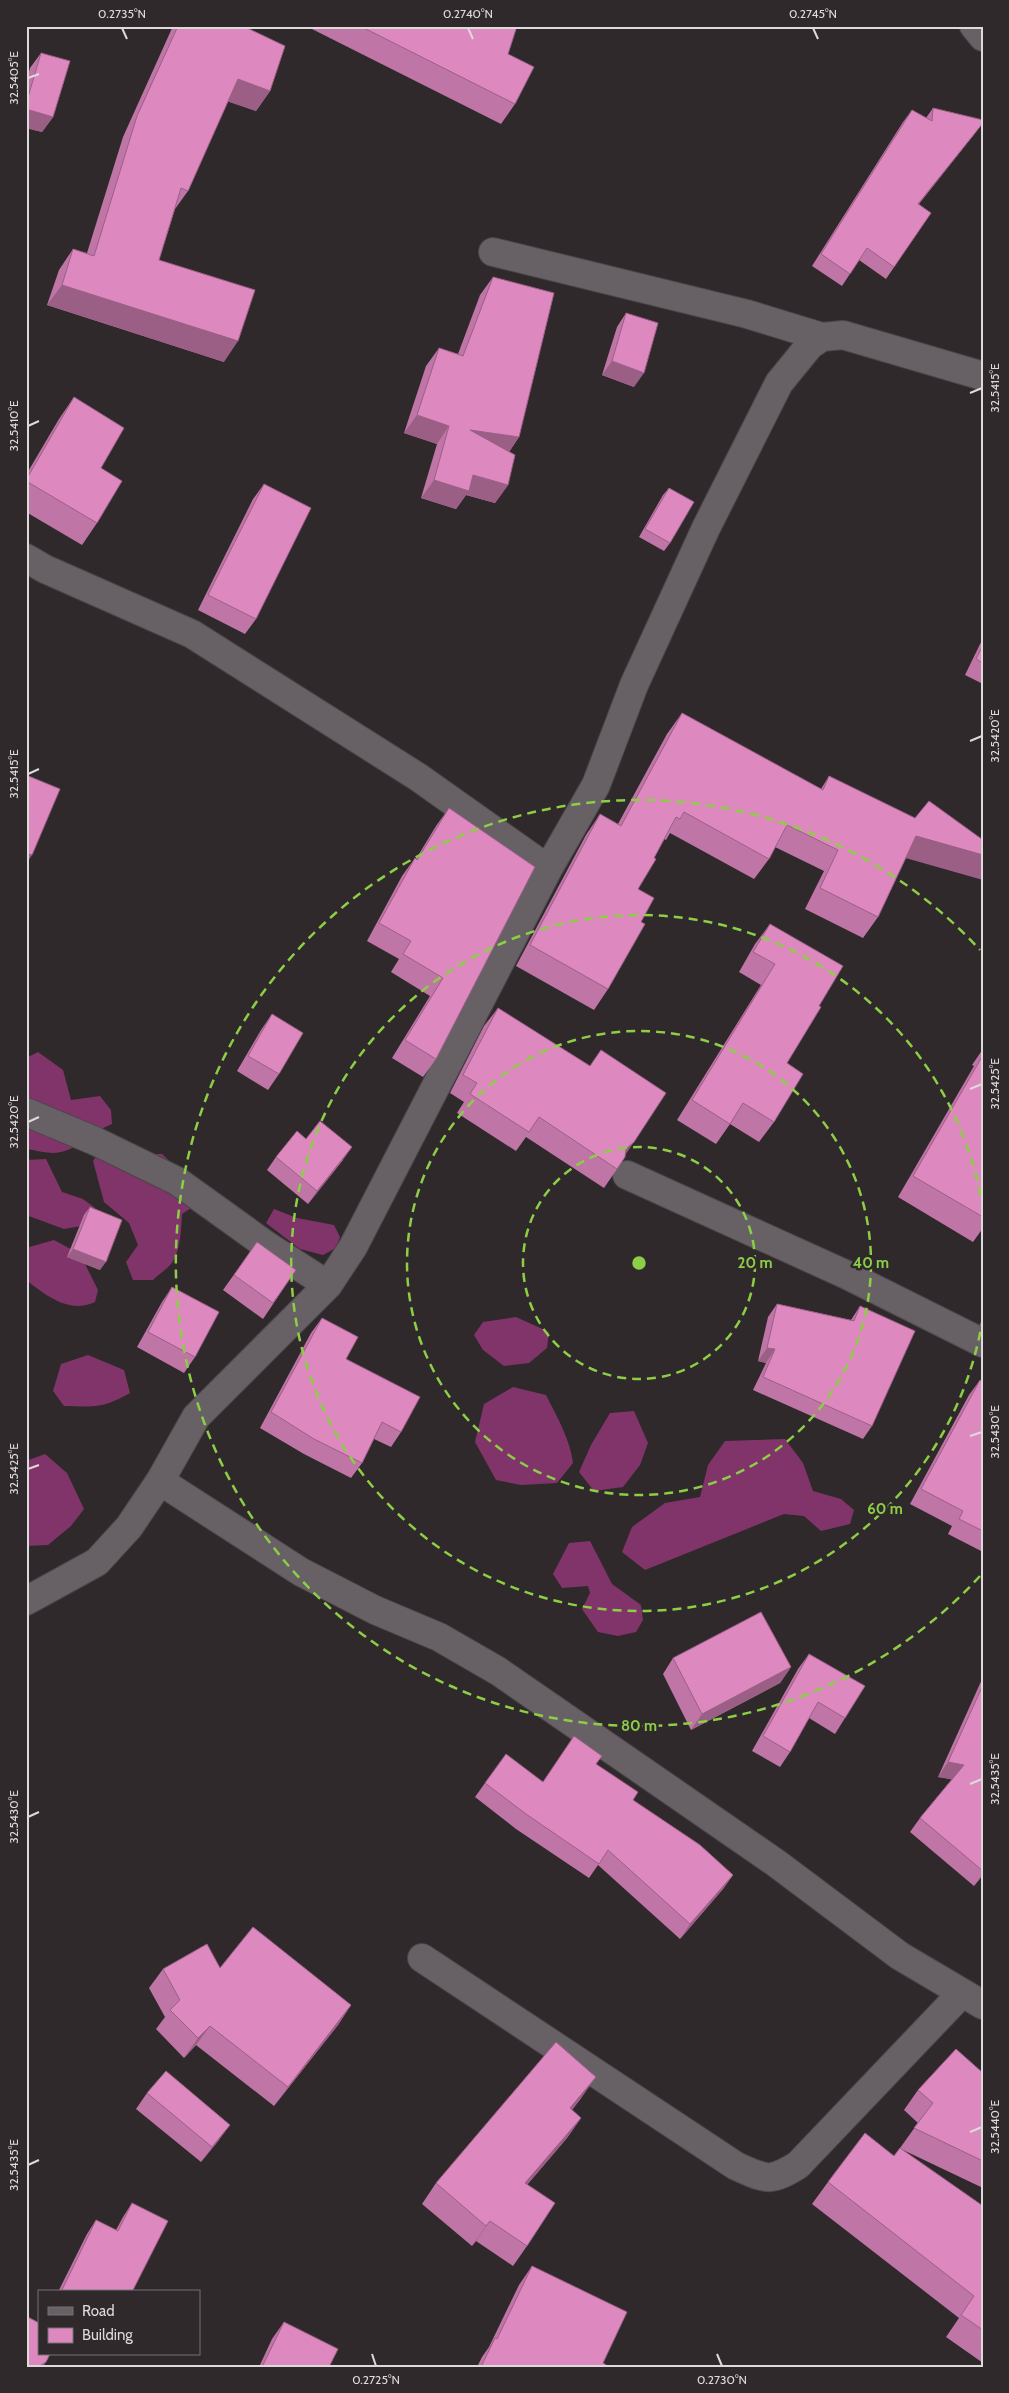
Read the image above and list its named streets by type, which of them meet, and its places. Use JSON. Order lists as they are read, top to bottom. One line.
{"legend":["Road","Building"],"coordinates":["0.2735°N","0.2740°N","0.2745°N","32.5405°E","32.5415°E","32.5410°E","32.5420°E","32.5425°E","32.5430°E","32.5435°E","32.5440°E","0.2725°N","0.2730°N"],"rings":["20 m","40 m","60 m","80 m"]}
